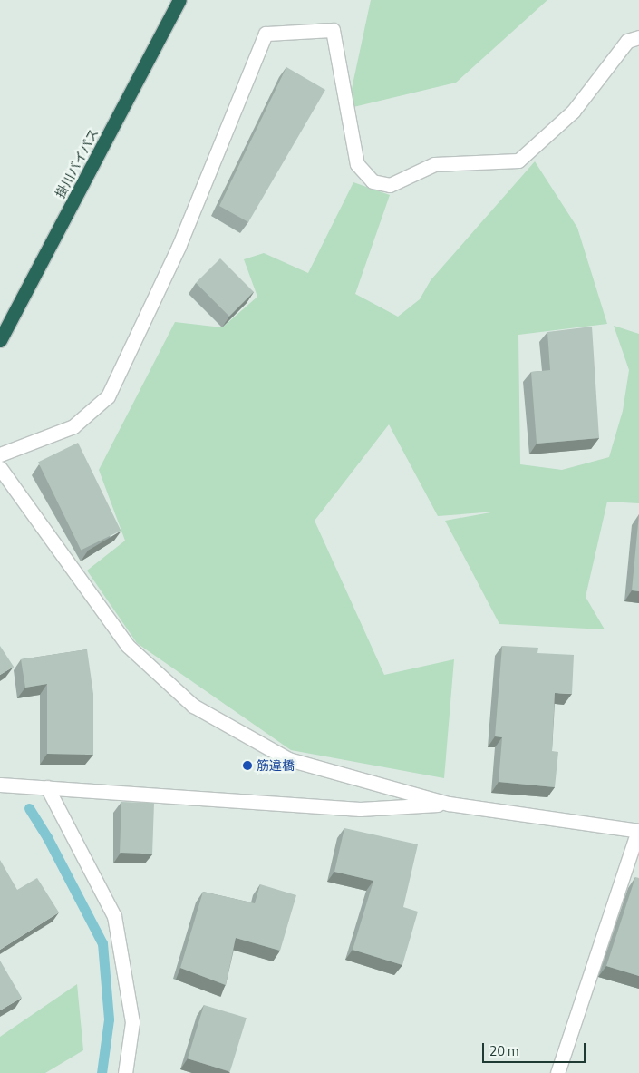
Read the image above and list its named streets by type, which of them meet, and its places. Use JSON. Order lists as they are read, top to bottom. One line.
{"streets":{"highway":["掛川バイパス"]},"places":["筋違橋"],"scale_bar":"20 m"}
